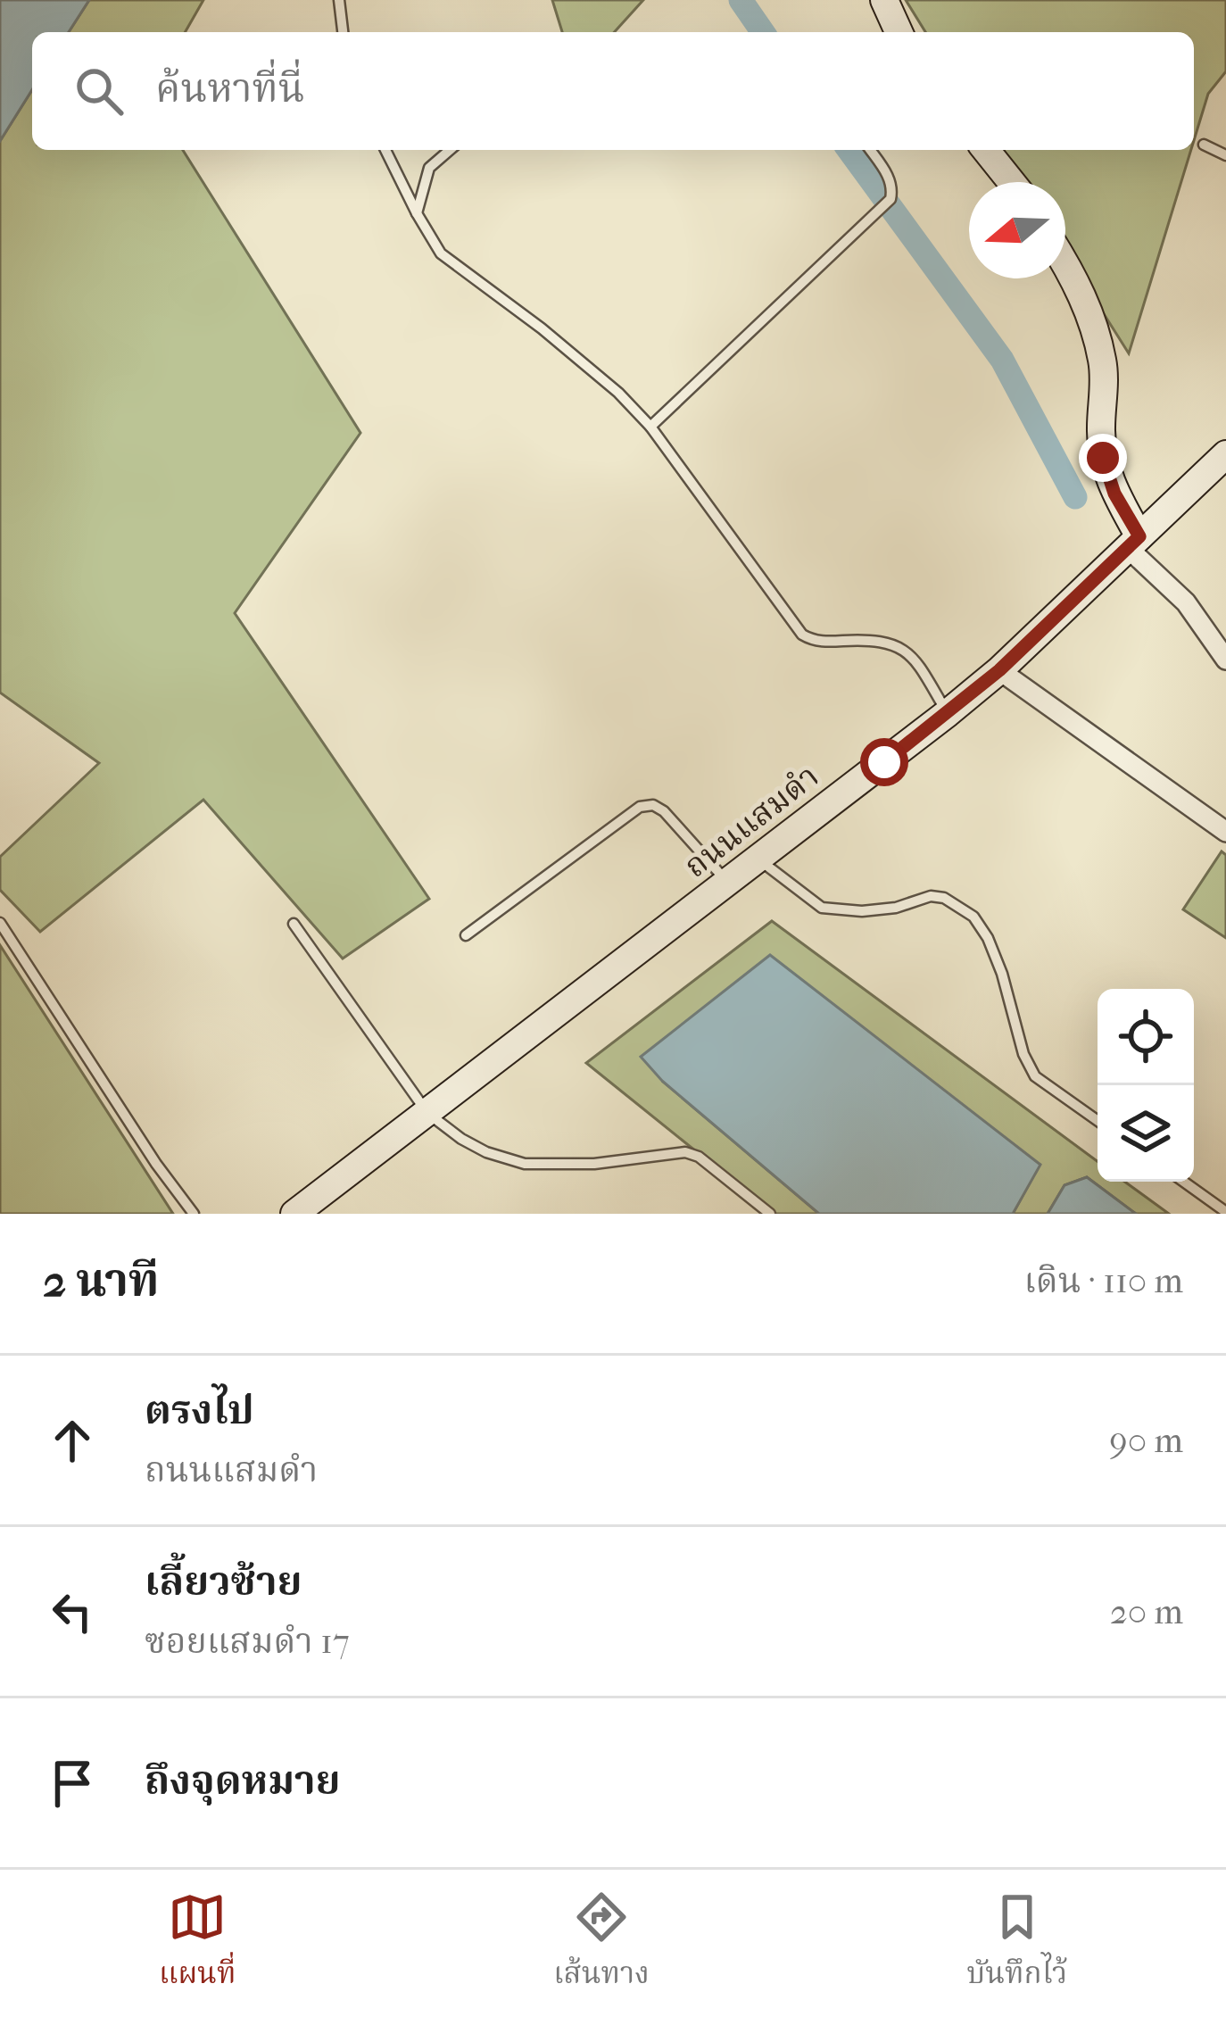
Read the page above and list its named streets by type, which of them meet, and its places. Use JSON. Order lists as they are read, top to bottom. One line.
{"streets":{"street":["ถนนแสมดำ"]},"north":"left","page":{"search":"ค้นหาที่นี่","heading":["2 นาที","เดิน · 110 m"],"list":[["ตรงไป","ถนนแสมดำ","90 m"],["เลี้ยวซ้าย","ซอยแสมดำ 17","20 m"],"ถึงจุดหมาย"],"nav":["แผนที่","เส้นทาง","บันทึกไว้"]}}
